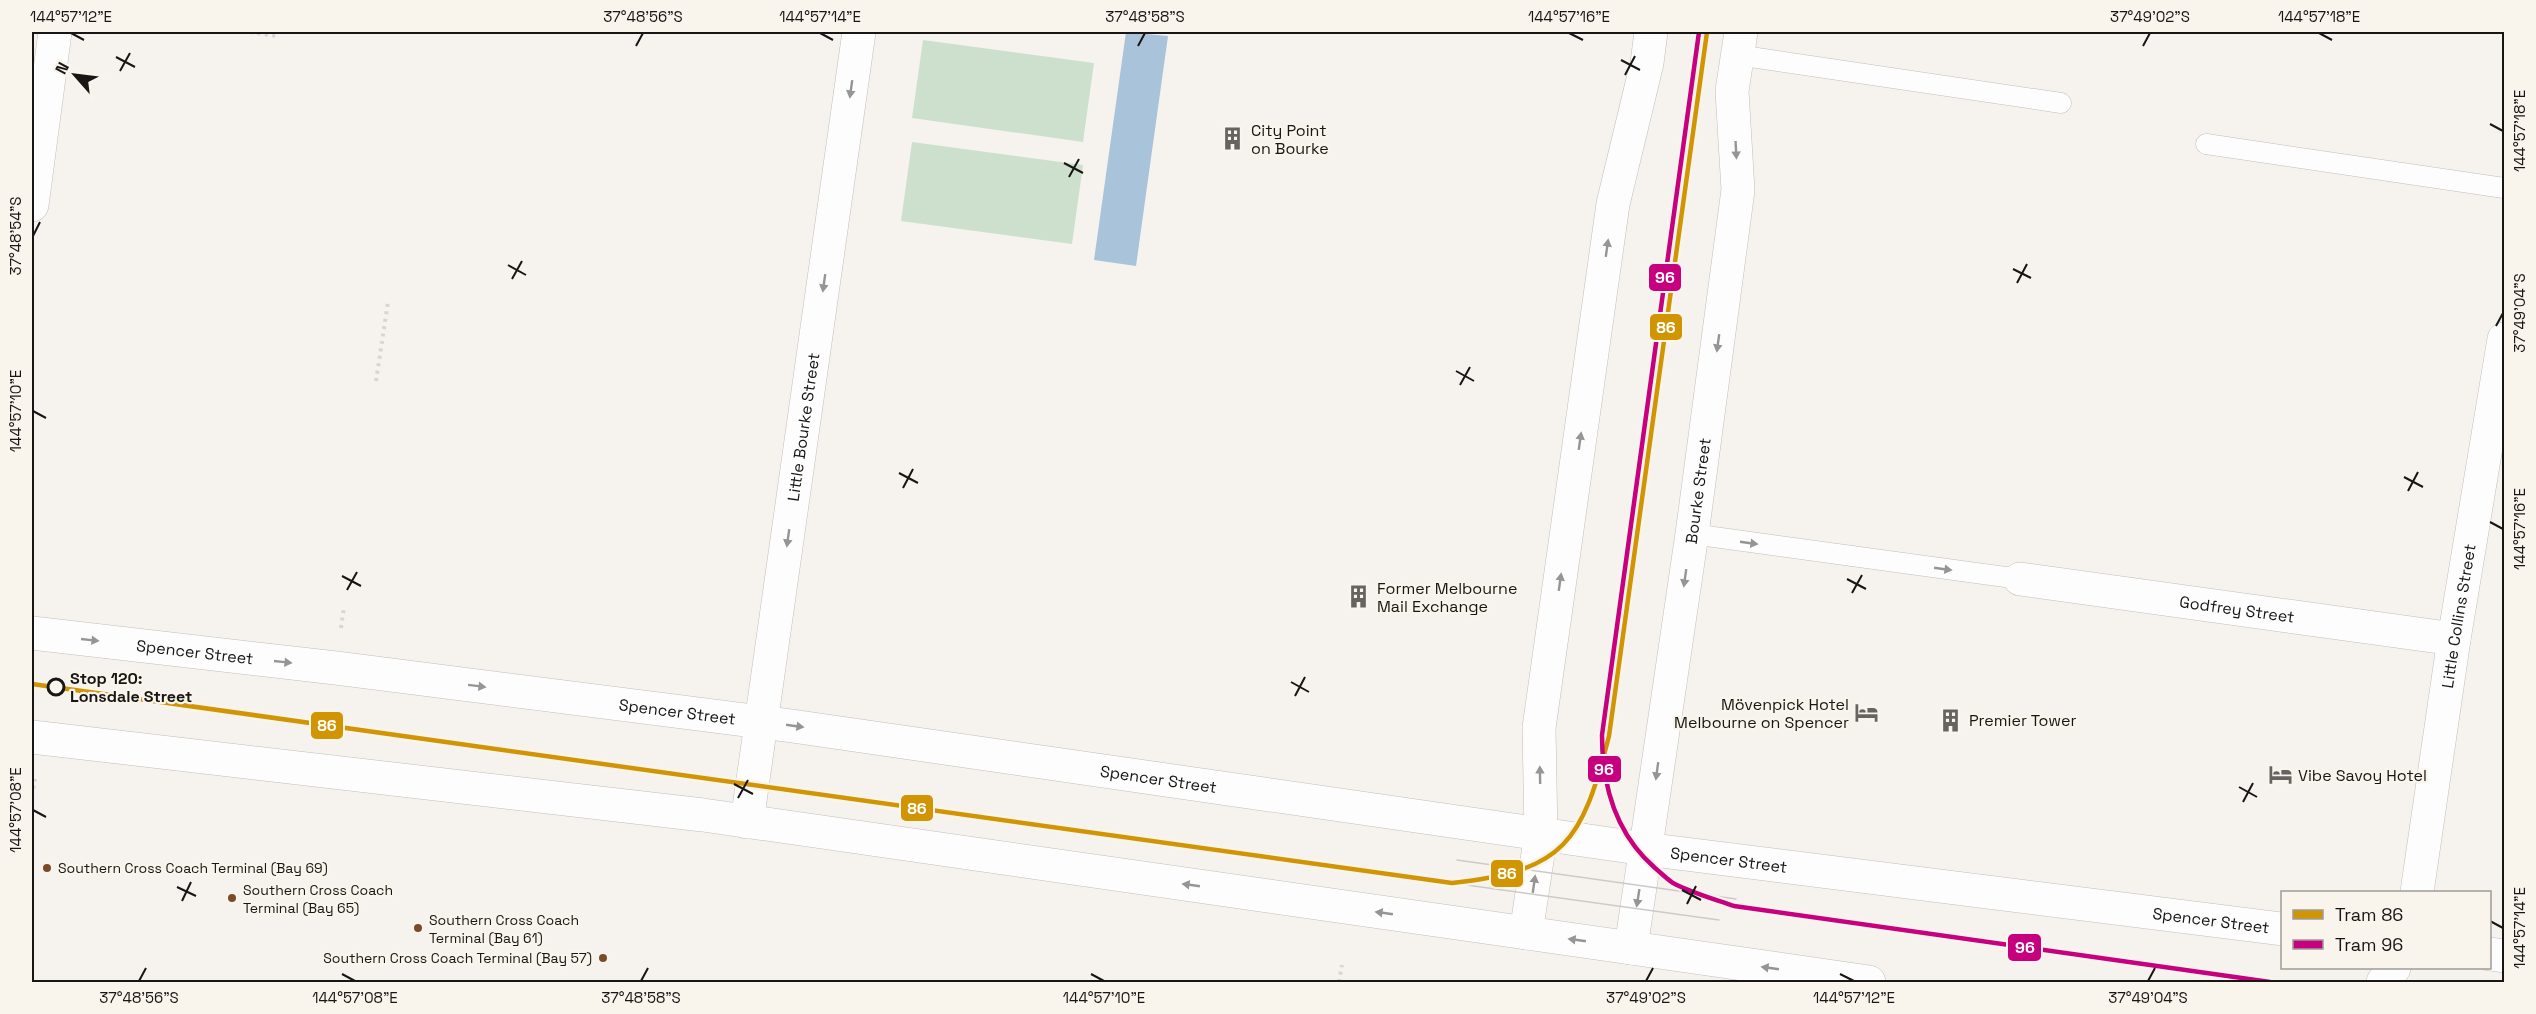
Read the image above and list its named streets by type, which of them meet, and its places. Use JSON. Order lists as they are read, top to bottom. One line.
{"streets":{"main road":["Little Bourke Street","Bourke Street","Godfrey Street","Little Collins Street","Spencer Street"]},"crossings":[["Little Bourke Street","Spencer Street"],["Bourke Street","Spencer Street"],["Godfrey Street","Little Collins Street"]],"one_way":["Little Bourke Street"],"places":{"building":["City Point on Bourke","Former Melbourne Mail Exchange","Premier Tower"],"other":["Stop 120: Lonsdale Street","Southern Cross Coach Terminal (Bay 69)","Southern Cross Coach Terminal (Bay 65)","Southern Cross Coach Terminal (Bay 61)","Southern Cross Coach Terminal (Bay 57)"],"hotel":["Mövenpick Hotel Melbourne on Spencer","Vibe Savoy Hotel"]},"lines":["tram line 86","tram line 96"],"legend":["Tram 86","Tram 96"],"north":"top left","coordinates":["144°57'12\"E","37°48'56\"S","144°57'14\"E","37°48'58\"S","144°57'16\"E","37°49'02\"S","144°57'18\"E","37°48'54\"S","37°49'04\"S","144°57'10\"E","144°57'08\"E"]}
